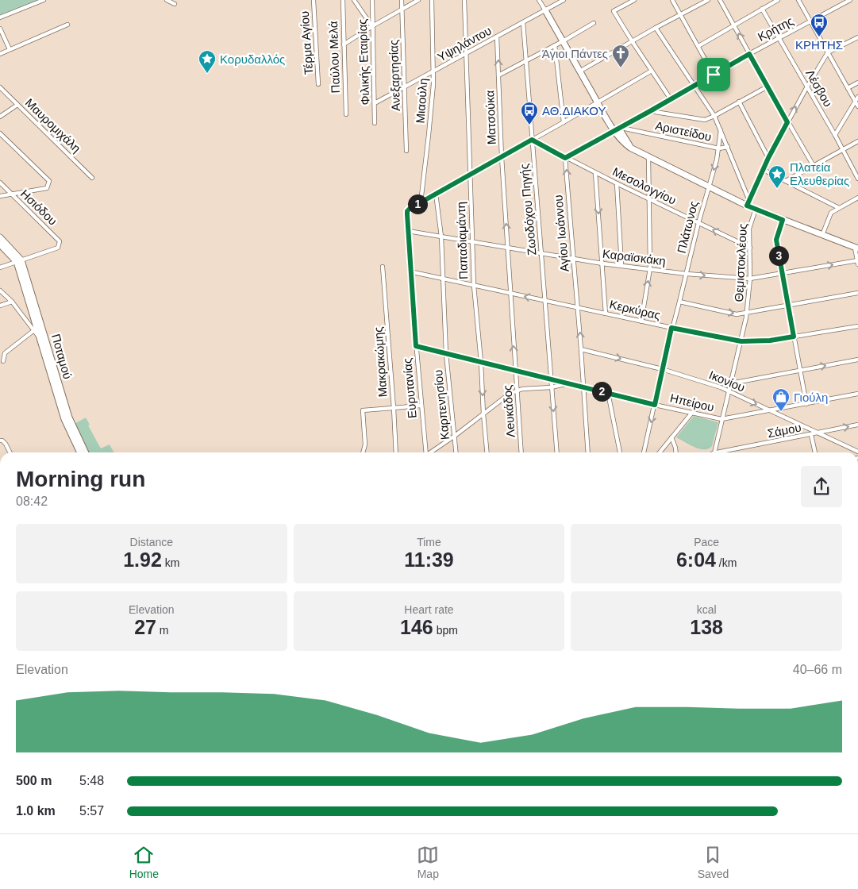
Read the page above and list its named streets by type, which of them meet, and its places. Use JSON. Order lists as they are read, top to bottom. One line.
{"streets":{"street":["Κρήτης","Τέρμα Αγίου","Υψηλάντου","Παύλου Μελά","Φιλικής Εταιρίας","Ανεξαρτησίας","Λέσβου","Μιαούλη","Ματσούκα","Μαυρομιχάλη","Αριστείδου","Μεσολογγίου","Ησιόδου","Ζωοδόχου Πηγής","Πλάτωνος","Αγίου Ιωάννου","Παπαδιαμάντη","Καραϊσκάκη","Θεμιστοκλέους","Κερκύρας","Ποταμού","Μακρακώμης","Ικονίου","Ευρυτανίας","Ηπείρου","Καρπενησίου","Λeυκάδος","Σάμου"]},"crossings":[["Κρήτης","Λέσβου"],["Κρήτης","Αριστείδου"],["Κρήτης","Μεσολογγίου"],["Κρήτης","Αγίου Ιωάννου"],["Υψηλάντου","Φιλικής Εταιρίας"],["Υψηλάντου","Ανεξαρτησίας"],["Υψηλάντου","Μιαούλη"],["Υψηλάντου","Ματσούκα"],["Υψηλάντου","Ζωοδόχου Πηγής"],["Υψηλάντου","Παπαδιαμάντη"],["Ματσούκα","Καραϊσκάκη"],["Ματσούκα","Κερκύρας"],["Ματσούκα","Λeυκάδος"],["Αριστείδου","Πλάτωνος"],["Μεσολογγίου","Ζωοδόχου Πηγής"],["Μεσολογγίου","Πλάτωνος"],["Μεσολογγίου","Αγίου Ιωάννου"],["Μεσολογγίου","Θεμιστοκλέους"],["Ησιόδου","Ποταμού"],["Ζωοδόχου Πηγής","Καραϊσκάκη"],["Ζωοδόχου Πηγής","Κερκύρας"],["Ζωοδόχου Πηγής","Ηπείρου"],["Πλάτωνος","Καραϊσκάκη"],["Πλάτωνος","Κερκύρας"],["Πλάτωνος","Ικονίου"],["Πλάτωνος","Ηπείρου"],["Αγίου Ιωάννου","Καραϊσκάκη"],["Αγίου Ιωάννου","Κερκύρας"],["Αγίου Ιωάννου","Ικονίου"],["Αγίου Ιωάννου","Ηπείρου"],["Παπαδιαμάντη","Καραϊσκάκη"],["Παπαδιαμάντη","Κερκύρας"],["Παπαδιαμάντη","Ηπείρου"],["Καραϊσκάκη","Θεμιστοκλέους"],["Καραϊσκάκη","Καρπενησίου"],["Θεμιστοκλέους","Κερκύρας"],["Θεμιστοκλέους","Ικονίου"],["Θεμιστοκλέους","Ηπείρου"],["Κερκύρας","Ευρυτανίας"],["Κερκύρας","Καρπενησίου"],["Κερκύρας","Λeυκάδος"],["Ικονίου","Ηπείρου"],["Ικονίου","Σάμου"],["Ηπείρου","Καρπενησίου"],["Ηπείρου","Λeυκάδος"]],"one_way":["Ματσούκα","Ικονίου","Λeυκάδος"],"places":{"bus stop":["ΚΡΗΤΗΣ","ΑΘ.ΔΙΑΚΟΥ"],"church":["Άγιοι Πάντες"],"place":["Κορυδαλλός","Πλατεία Ελευθερίας"],"shop":["Γιούλη"]},"page":{"pins":["1","3","2"],"heading":["Morning run","08:42"],"stats":[["Distance","1.92 km"],["Time","11:39"],["Pace","6:04 /km"],["Elevation","27 m"],["Heart rate","146 bpm"],["kcal","138"]],"chart":["Elevation","40–66 m"],"list":[{"name":"500 m","note":"5:48"},{"name":"1.0 km","note":"5:57"}],"tabs":["Home","Map","Saved"]}}
